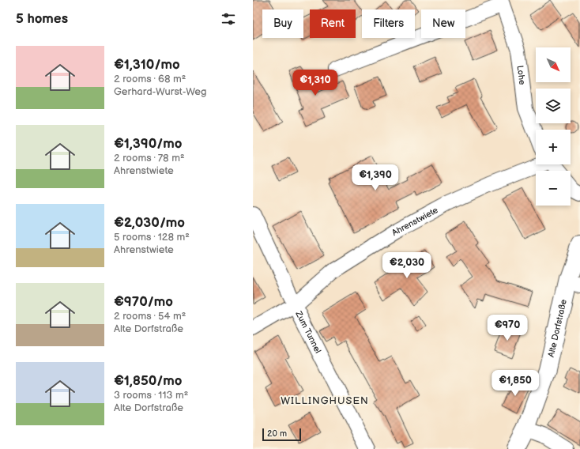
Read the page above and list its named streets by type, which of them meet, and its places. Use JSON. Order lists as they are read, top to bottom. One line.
{"streets":{"street":["Lohe","Ahrenstwiete","Alte Dorfstraße","Zum Tunnel"]},"crossings":[["Ahrenstwiete","Zum Tunnel"]],"districts":["WILLINGHUSEN"],"scale_bar":"20 m","north":"bottom right","page":{"heading":"5 homes","chip":["Buy","Rent","Filters","New"],"list":[{"name":"€1,310/mo","note":"2 rooms · 68 m² · Gerhard-Wurst-Weg"},{"name":"€1,390/mo","note":"2 rooms · 78 m² · Ahrenstwiete"},{"name":"€2,030/mo","note":"5 rooms · 128 m² · Ahrenstwiete"},{"name":"€970/mo","note":"2 rooms · 54 m² · Alte Dorfstraße"},{"name":"€1,850/mo","note":"3 rooms · 113 m² · Alte Dorfstraße"}],"map_buttons":["+","−"],"price":["€1,310","€1,390","€2,030","€970","€1,850"],"scale":"20 m"}}
